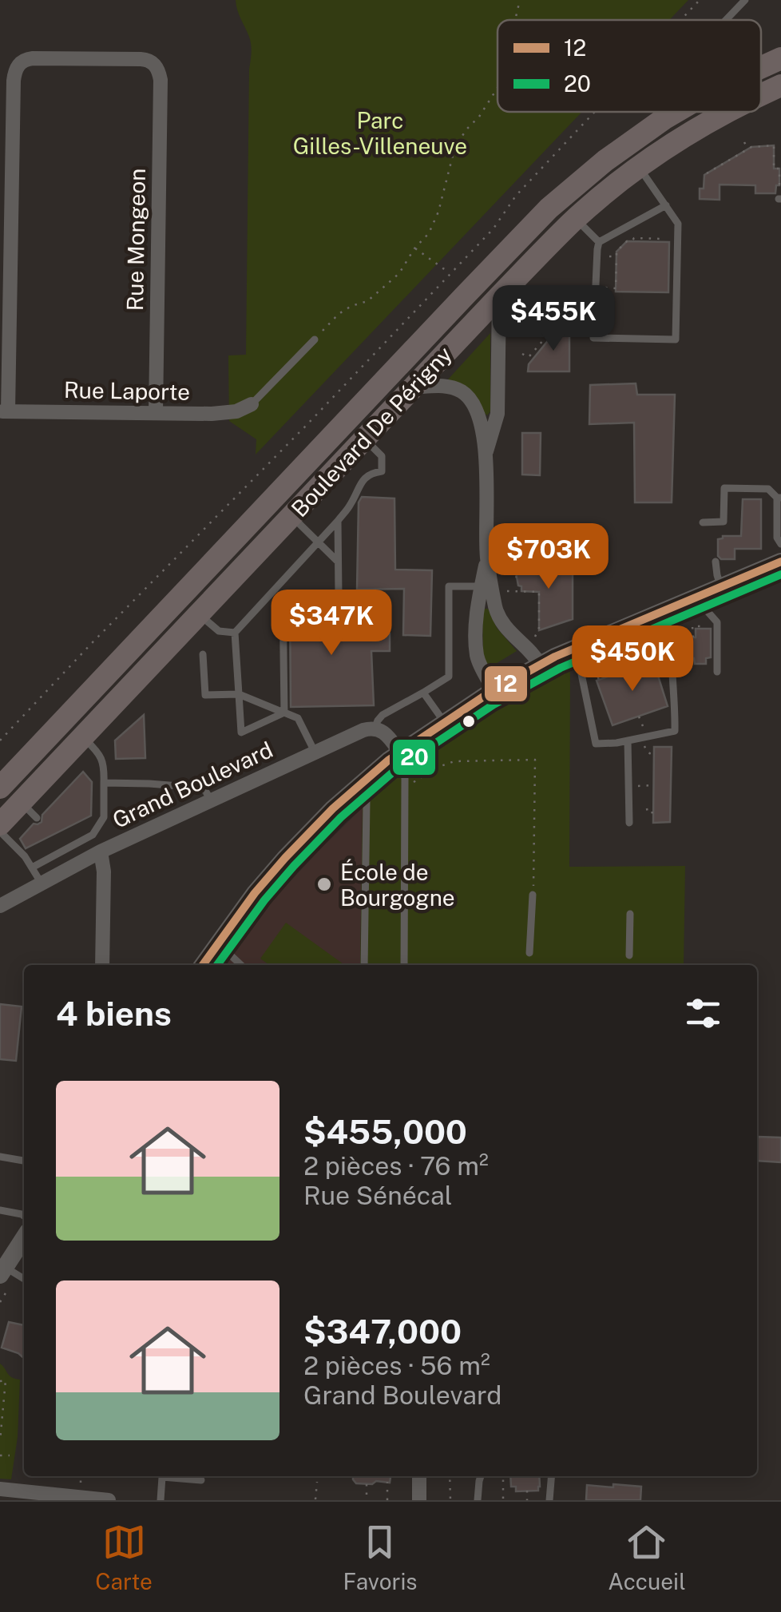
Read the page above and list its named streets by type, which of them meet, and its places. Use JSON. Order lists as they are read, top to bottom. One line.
{"streets":{"main road":["Boulevard De Périgny"],"street":["Rue Mongeon","Rue Laporte","Grand Boulevard"]},"crossings":[["Rue Mongeon","Rue Laporte"]],"parks":["Parc Gilles-Villeneuve"],"places":["École de Bourgogne"],"lines":["transit line 12","transit line 20"],"legend":["12","20"],"page":{"price":["$455K","$703K","$347K","$450K"],"heading":"4 biens","list":[{"name":"$455,000","note":"2 pièces · 76 m² · Rue Sénécal"},{"name":"$347,000","note":"2 pièces · 56 m² · Grand Boulevard"}],"tabs":["Carte","Favoris","Accueil"]}}
